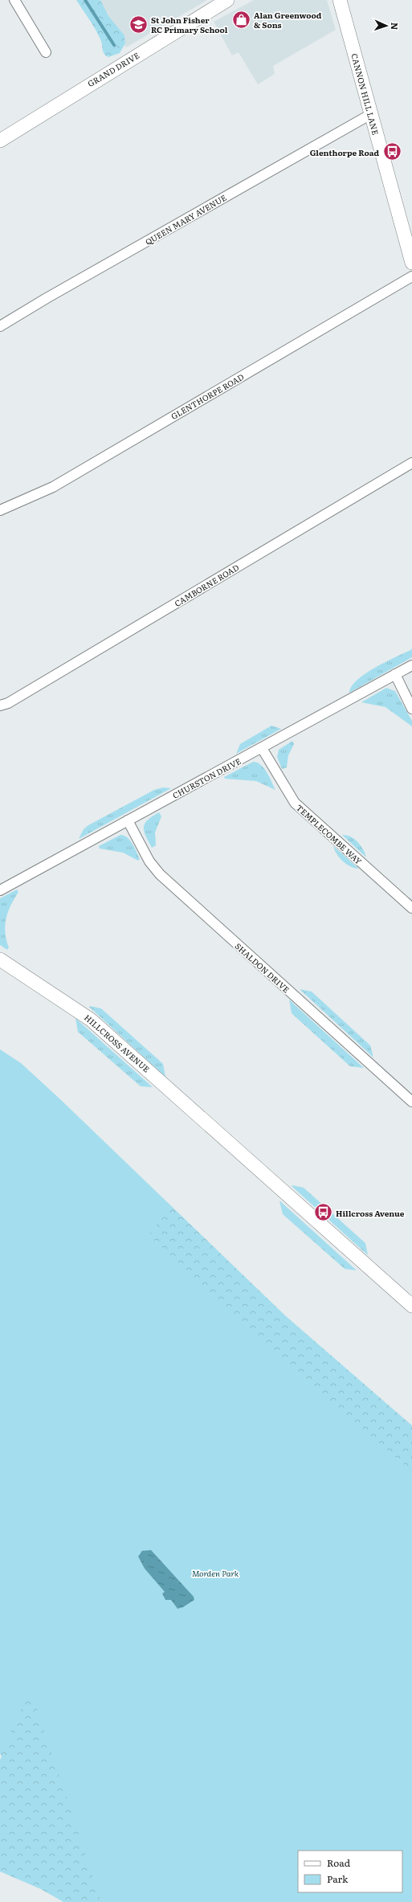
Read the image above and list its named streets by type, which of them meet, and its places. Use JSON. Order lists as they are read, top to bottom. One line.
{"streets":{"street":["GRAND DRIVE","CANNON HILL LANE","QUEEN MARY AVENUE","GLENTHORPE ROAD","CAMBORNE ROAD","CHURSTON DRIVE","TEMPLECOMBE WAY","SHALDON DRIVE","HILLCROSS AVENUE"]},"crossings":[["CANNON HILL LANE","QUEEN MARY AVENUE"],["CHURSTON DRIVE","TEMPLECOMBE WAY"],["CHURSTON DRIVE","SHALDON DRIVE"]],"parks":["Morden Park"],"places":{"shop":["Alan Greenwood & Sons"],"school or university":["St John Fisher RC Primary School"],"bus stop":["Glenthorpe Road","Hillcross Avenue"]},"legend":["Road","Park"],"north":"right"}
